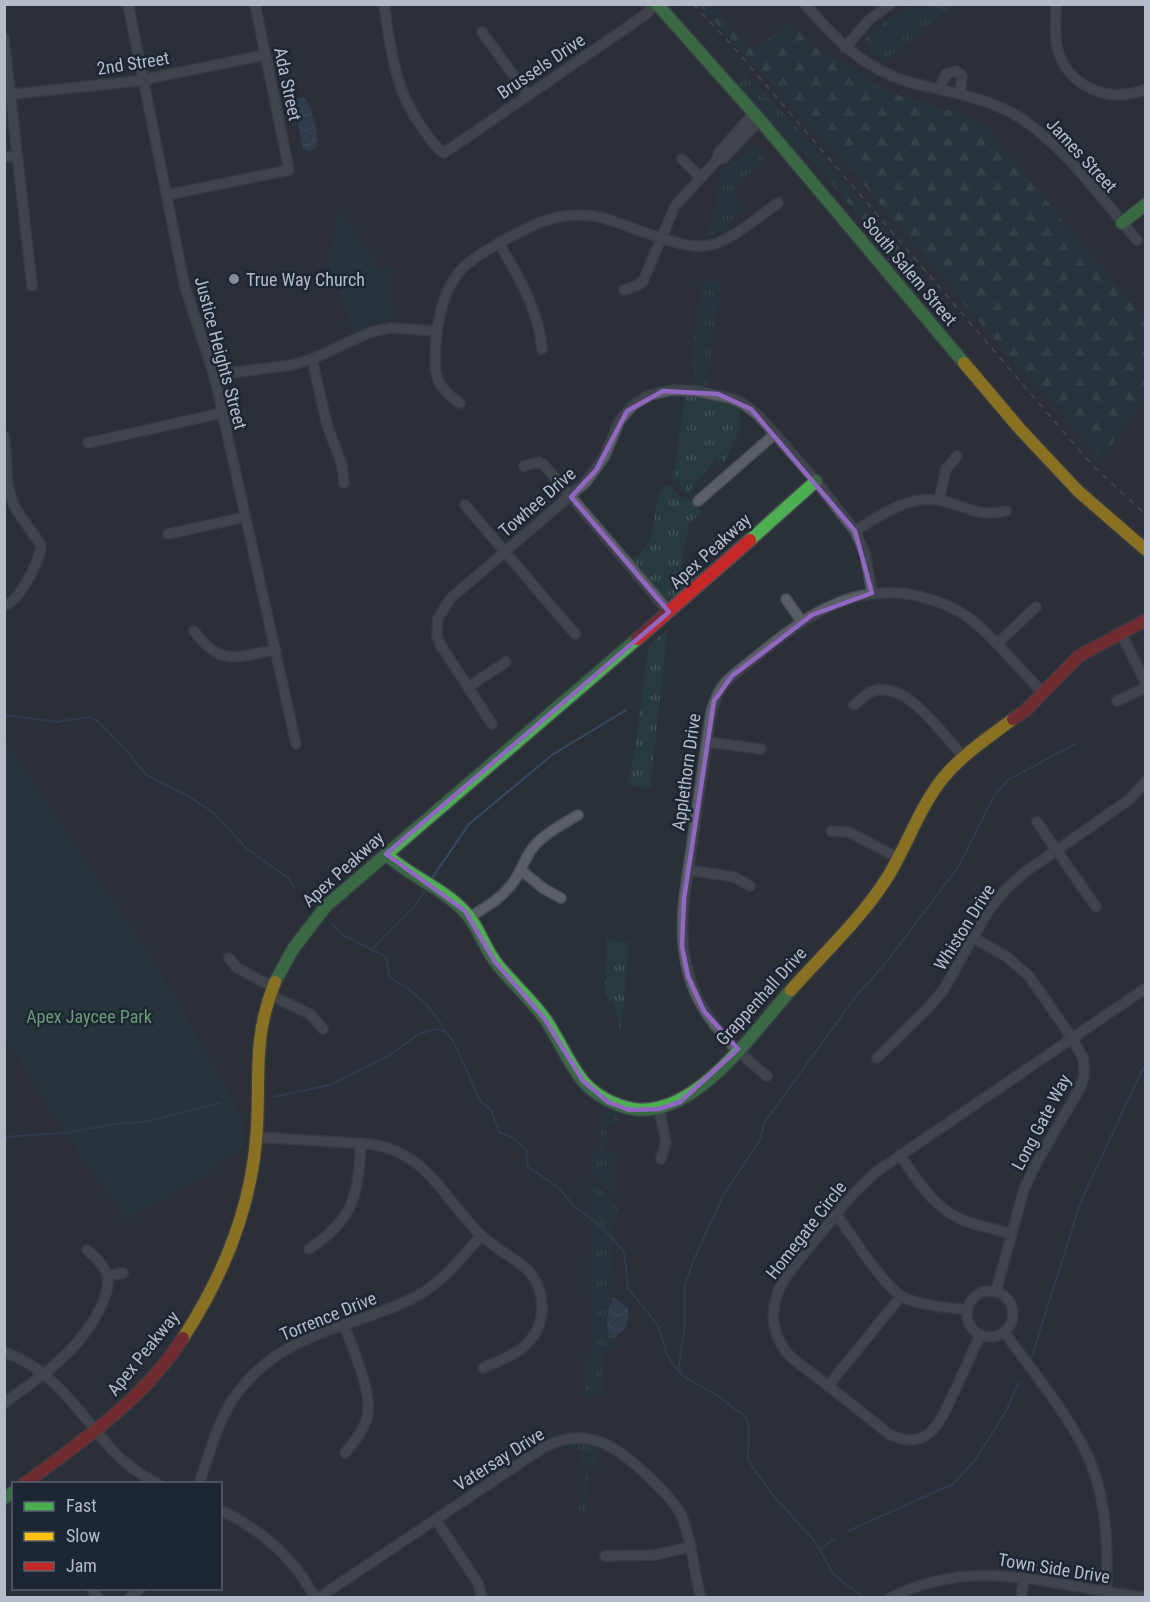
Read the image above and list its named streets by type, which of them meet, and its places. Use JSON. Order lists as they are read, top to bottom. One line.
{"streets":{"main road":["South Salem Street","Apex Peakway","Grappenhall Drive"],"street":["2nd Street","Brussels Drive","Ada Street","James Street","Justice Heights Street","Towhee Drive","Applethorn Drive","Whiston Drive","Long Gate Way","Homegate Circle","Torrence Drive","Vatersay Drive","Town Side Drive"]},"crossings":[["2nd Street","Ada Street"],["2nd Street","Justice Heights Street"],["Brussels Drive","South Salem Street"],["Ada Street","Justice Heights Street"],["Towhee Drive","Apex Peakway"],["Towhee Drive","Applethorn Drive"],["Apex Peakway","Grappenhall Drive"],["Applethorn Drive","Grappenhall Drive"],["Whiston Drive","Long Gate Way"],["Long Gate Way","Homegate Circle"]],"parks":["Apex Jaycee Park"],"places":["True Way Church"],"legend":["Fast","Slow","Jam"]}
